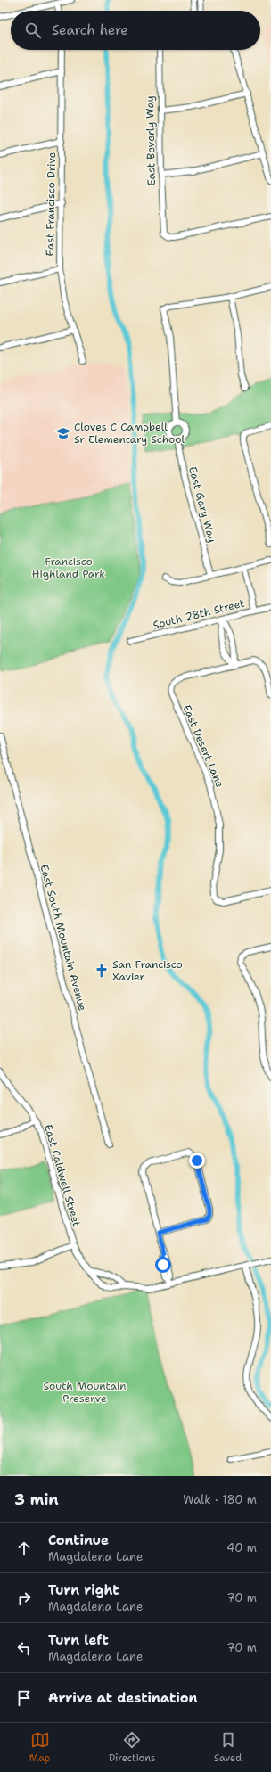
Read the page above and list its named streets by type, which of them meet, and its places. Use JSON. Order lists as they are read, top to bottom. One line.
{"streets":{"street":["East Beverly Way","East Francisco Drive","East Gary Way","South 28th Street","East Desert Lane","East South Mountain Avenue","East Caldwell Street"]},"parks":["Francisco Highland Park","South Mountain Preserve"],"places":{"school or university":["Cloves C Campbell Sr Elementary School"],"church":["San Francisco Xavier"]},"page":{"search":"Search here","heading":["3 min","Walk · 180 m"],"list":[["Continue","Magdalena Lane","40 m"],["Turn right","Magdalena Lane","70 m"],["Turn left","Magdalena Lane","70 m"],"Arrive at destination"],"nav":["Map","Directions","Saved"]}}
